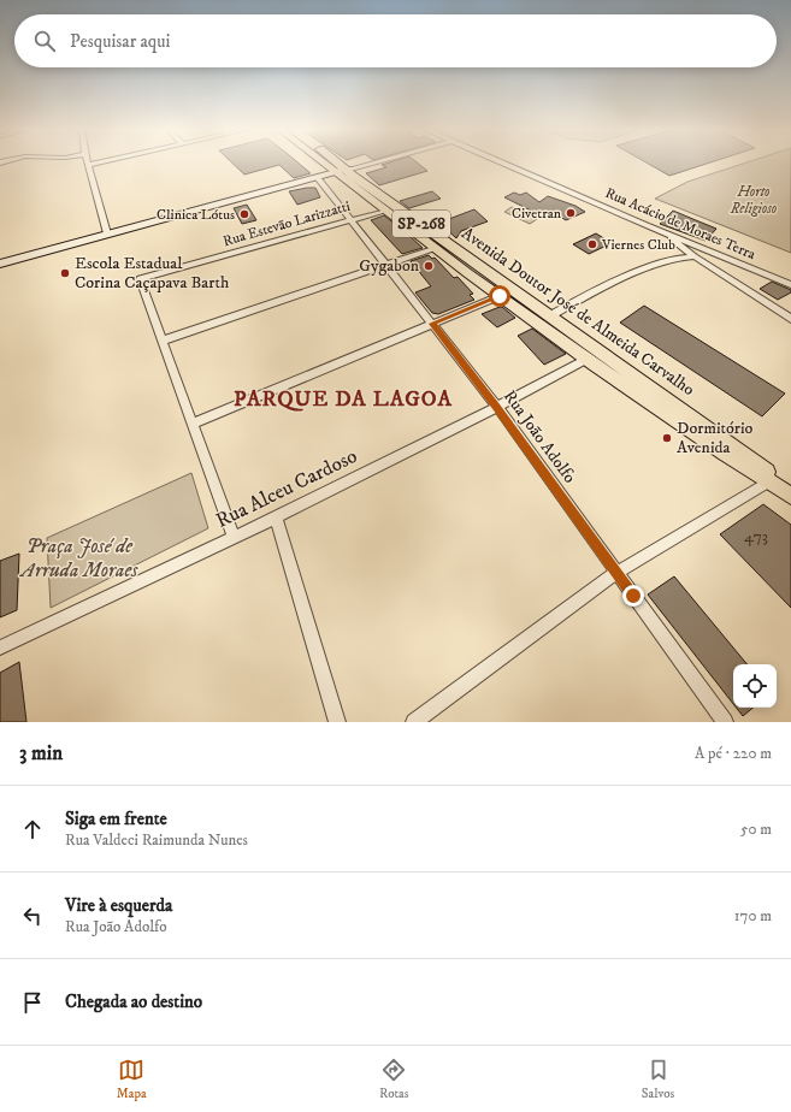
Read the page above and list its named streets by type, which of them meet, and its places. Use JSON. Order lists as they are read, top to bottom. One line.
{"streets":{"main road":["SP-268","Avenida Doutor José de Almeida Carvalho"],"street":["Rua Estevão Larizzatti","Rua Acácio de Moraes Terra","Rua João Adolfo","Rua Alceu Cardoso"]},"crossings":[["Rua Estevão Larizzatti","Avenida Doutor José de Almeida Carvalho"],["Rua Estevão Larizzatti","Rua João Adolfo"],["Avenida Doutor José de Almeida Carvalho","Rua Alceu Cardoso"],["Rua João Adolfo","Rua Alceu Cardoso"]],"districts":["PARQUE DA LAGOA"],"parks":["Horto Religioso","Praça José de Arruda Moraes"],"places":["Civetran","Clinica Lótus","Viernes Club","Gygabon","Escola Estadual Corina Caçapava Barth","Dormitório Avenida"],"house_numbers":["473"],"page":{"search":"Pesquisar aqui","heading":["3 min","A pé · 220 m"],"list":[["Siga em frente","Rua Valdeci Raimunda Nunes","50 m"],["Vire à esquerda","Rua João Adolfo","170 m"],"Chegada ao destino"],"nav":["Mapa","Rotas","Salvos"]}}
